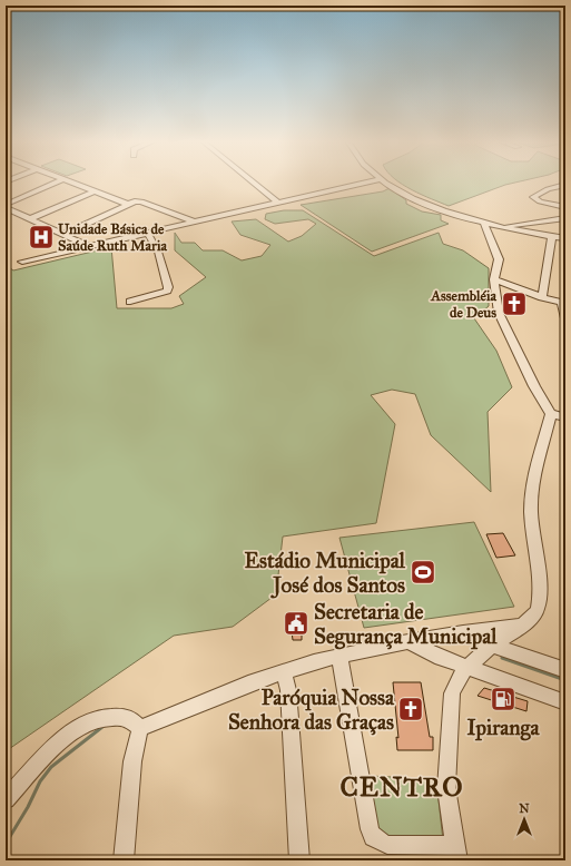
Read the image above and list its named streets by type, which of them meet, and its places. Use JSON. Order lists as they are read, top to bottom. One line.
{"districts":["CENTRO"],"places":{"hospital":["Unidade Básica de Saúde Ruth Maria"],"church":["Assembléia de Deus","Paróquia Nossa Senhora das Graças"],"sports":["Estádio Municipal José dos Santos"],"public building":["Secretaria de Segurança Municipal"],"fuel station":["Ipiranga"]},"north":"top"}
